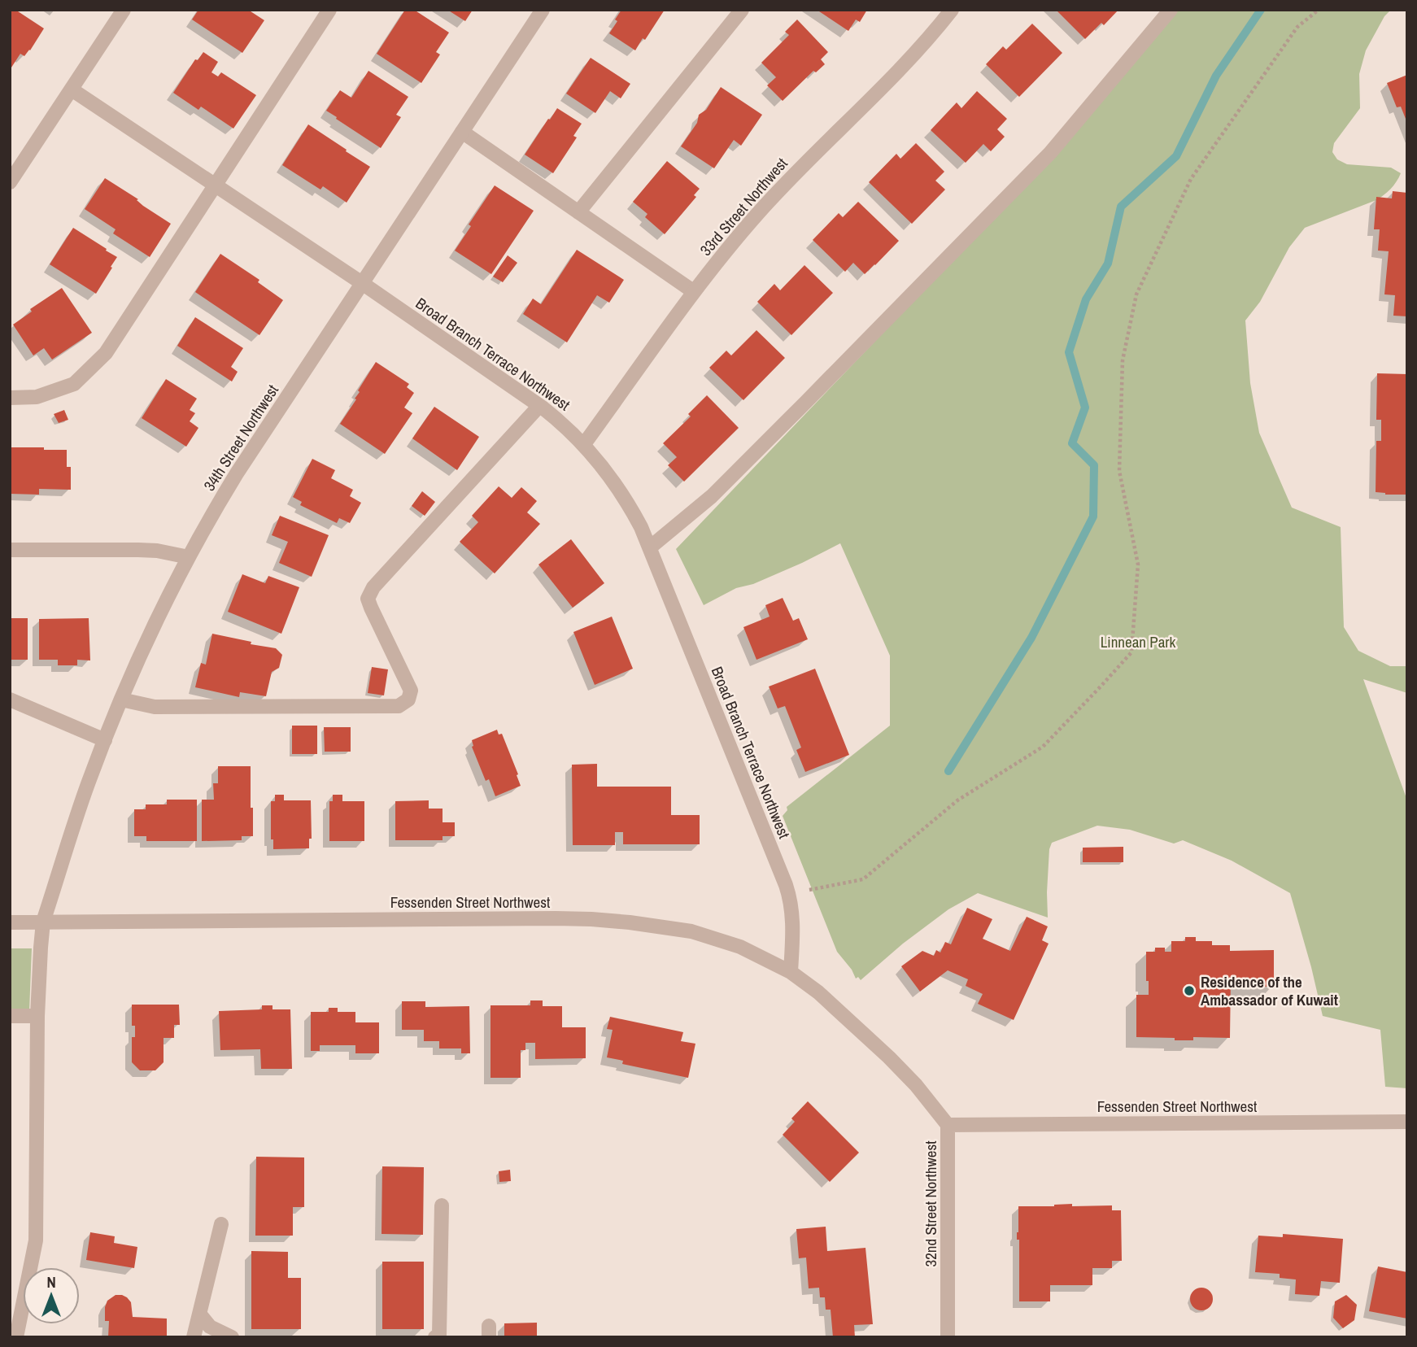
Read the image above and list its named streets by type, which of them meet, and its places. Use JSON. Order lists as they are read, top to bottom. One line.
{"streets":{"street":["33rd Street Northwest","Broad Branch Terrace Northwest","34th Street Northwest","Fessenden Street Northwest","32nd Street Northwest"]},"crossings":[["33rd Street Northwest","Broad Branch Terrace Northwest"],["Broad Branch Terrace Northwest","34th Street Northwest"],["Broad Branch Terrace Northwest","Fessenden Street Northwest"],["34th Street Northwest","Fessenden Street Northwest"],["Fessenden Street Northwest","32nd Street Northwest"]],"parks":["Linnean Park"],"places":["Residence of the Ambassador of Kuwait"],"north":"top"}
